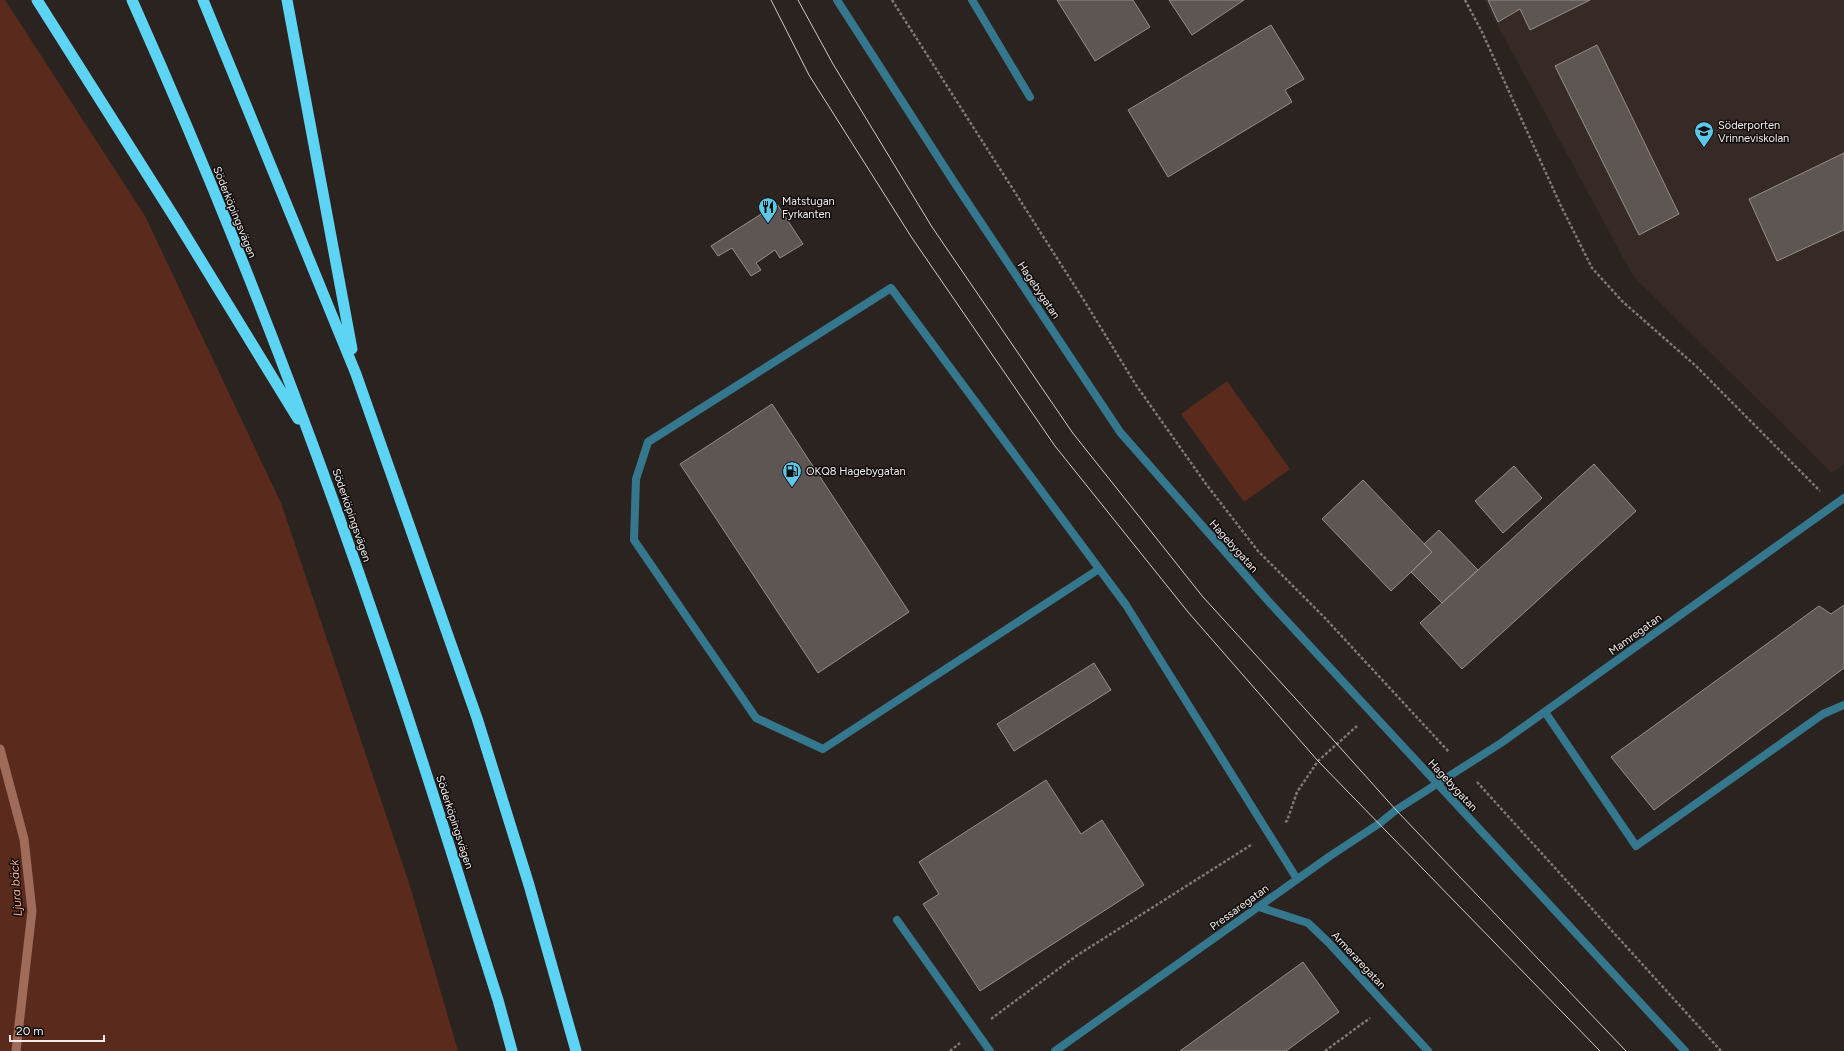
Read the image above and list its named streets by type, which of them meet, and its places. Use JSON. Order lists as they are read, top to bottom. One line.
{"streets":{"highway":["Söderköpingsvägen"],"street":["Hagebygatan","Mamregatan","Pressaregatan","Armeraregatan"]},"crossings":[["Hagebygatan","Mamregatan"],["Hagebygatan","Pressaregatan"],["Mamregatan","Pressaregatan"],["Pressaregatan","Armeraregatan"]],"water":["Ljura bäck"],"places":{"school or university":["Söderporten Vrinneviskolan"],"restaurant":["Matstugan Fyrkanten"],"fuel station":["OKQ8 Hagebygatan"]},"scale_bar":"20 m"}
